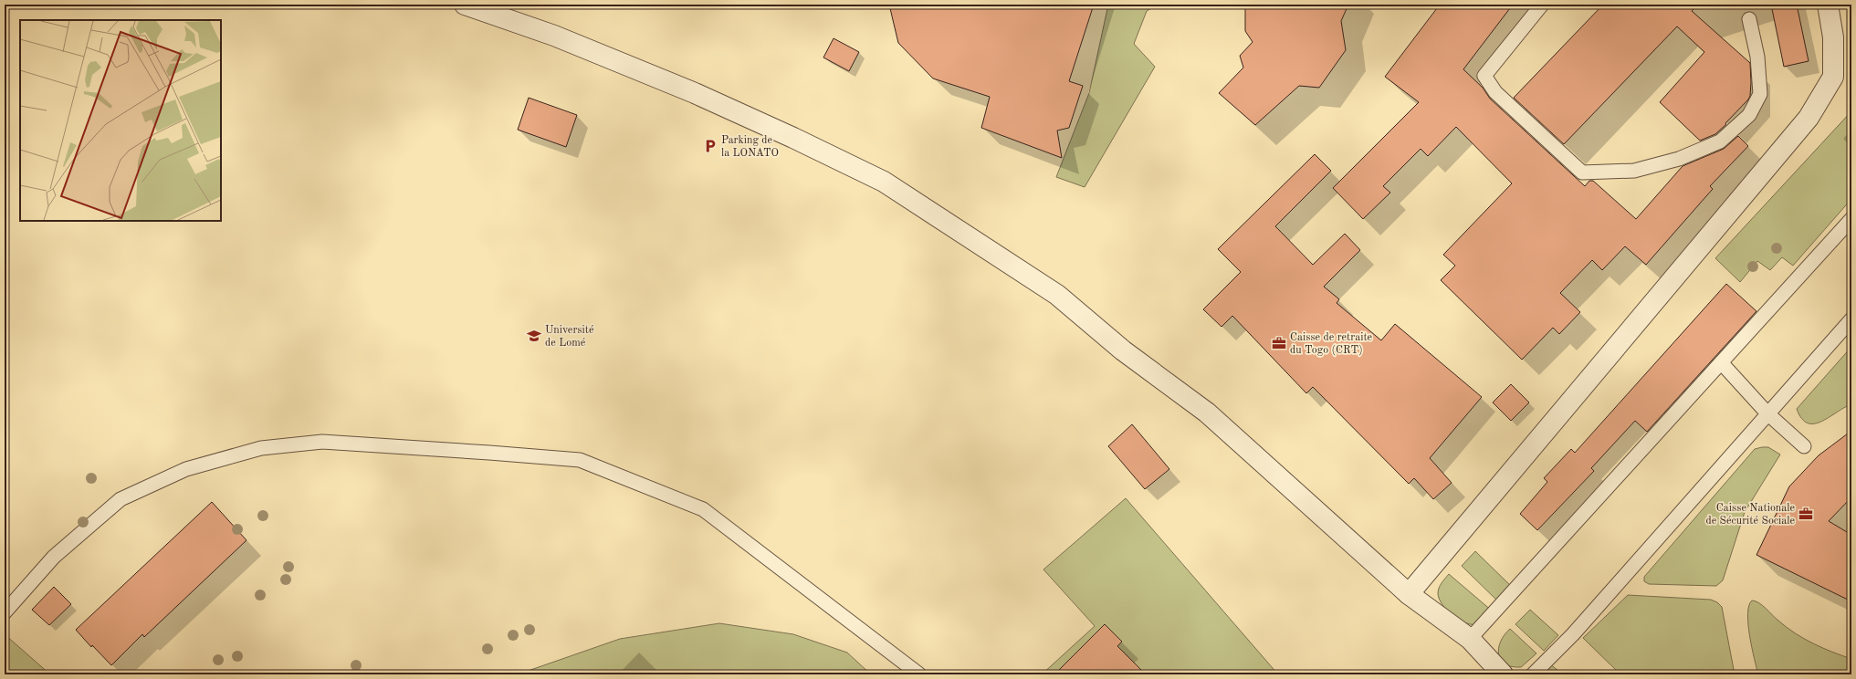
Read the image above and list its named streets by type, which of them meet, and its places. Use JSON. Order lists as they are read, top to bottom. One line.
{"places":{"parking":["Parking de la LONATO"],"school or university":["Université de Lomé"],"office":["Caisse de retraite du Togo (CRT)","Caisse Nationale de Sécurité Sociale"]}}
